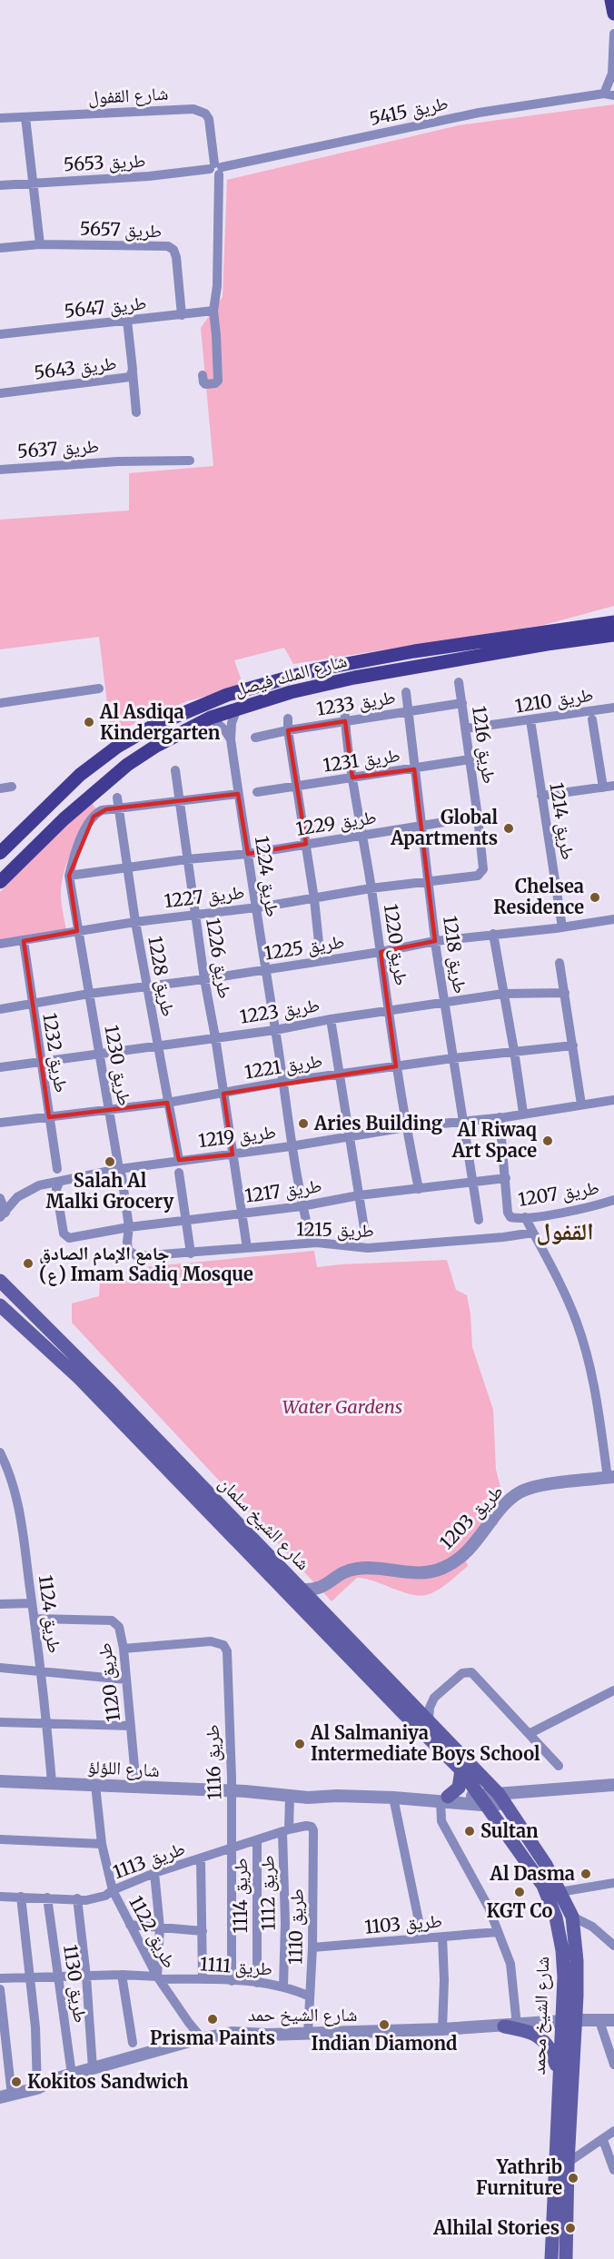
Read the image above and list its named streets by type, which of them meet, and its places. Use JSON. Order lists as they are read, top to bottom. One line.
{"streets":{"main road":["شارع الملك فيصل","شارع الشيخ سلمان","شارع الشيخ محمد"],"street":["شارع القفول","طريق 5415","طريق 5653","طريق 5657","طريق 5647","طريق 5643","طريق 5637","طريق 1210","طريق 1233","طريق 1216","طريق 1231","طريق 1214","طريق 1229","طريق 1224","طريق 1227","طريق 1220","طريق 1225","طريق 1218","طريق 1226","طريق 1228","طريق 1223","طريق 1232","طريق 1230","طريق 1221","طريق 1219","طريق 1217","طريق 1207","طريق 1215","طريق 1203","طريق 1124","طريق 1120","طريق 1116","شارع اللؤلؤ","طريق 1113","طريق 1112","طريق 1114","طريق 1103","طريق 1110","طريق 1122","طريق 1111","طريق 1130","شارع الشيخ حمد"]},"crossings":[["شارع القفول","طريق 5415"],["شارع القفول","طريق 5653"],["شارع القفول","طريق 5647"],["طريق 5415","طريق 5653"],["طريق 5657","طريق 5647"],["طريق 5647","طريق 5643"],["شارع الملك فيصل","طريق 1224"],["طريق 1210","طريق 1216"],["طريق 1210","طريق 1214"],["طريق 1233","طريق 1216"],["طريق 1233","طريق 1220"],["طريق 1233","طريق 1218"],["طريق 1216","طريق 1231"],["طريق 1216","طريق 1229"],["طريق 1216","طريق 1227"],["طريق 1231","طريق 1220"],["طريق 1231","طريق 1218"],["طريق 1214","طريق 1225"],["طريق 1229","طريق 1224"],["طريق 1229","طريق 1220"],["طريق 1229","طريق 1218"],["طريق 1229","طريق 1226"],["طريق 1229","طريق 1228"],["طريق 1229","طريق 1230"],["طريق 1224","طريق 1227"],["طريق 1224","طريق 1225"],["طريق 1224","طريق 1223"],["طريق 1224","طريق 1221"],["طريق 1224","طريق 1219"],["طريق 1224","طريق 1217"],["طريق 1224","طريق 1215"],["طريق 1227","طريق 1220"],["طريق 1227","طريق 1218"],["طريق 1227","طريق 1226"],["طريق 1227","طريق 1228"],["طريق 1227","طريق 1232"],["طريق 1227","طريق 1230"],["طريق 1220","طريق 1225"],["طريق 1220","طريق 1223"],["طريق 1220","طريق 1221"],["طريق 1220","طريق 1219"],["طريق 1220","طريق 1217"],["طريق 1225","طريق 1218"],["طريق 1225","طريق 1226"],["طريق 1225","طريق 1228"],["طريق 1225","طريق 1232"],["طريق 1225","طريق 1230"],["طريق 1218","طريق 1223"],["طريق 1218","طريق 1221"],["طريق 1218","طريق 1219"],["طريق 1218","طريق 1217"],["طريق 1226","طريق 1223"],["طريق 1226","طريق 1221"],["طريق 1226","طريق 1219"],["طريق 1226","طريق 1217"],["طريق 1226","طريق 1215"],["طريق 1228","طريق 1223"],["طريق 1228","طريق 1221"],["طريق 1228","طريق 1219"],["طريق 1223","طريق 1232"],["طريق 1223","طريق 1230"],["طريق 1232","طريق 1221"],["طريق 1230","طريق 1221"],["طريق 1230","طريق 1219"],["طريق 1230","طريق 1217"],["طريق 1230","طريق 1215"],["طريق 1219","طريق 1217"],["طريق 1219","طريق 1207"],["طريق 1217","طريق 1207"],["طريق 1203","شارع الشيخ سلمان"],["شارع الشيخ سلمان","شارع اللؤلؤ"],["شارع الشيخ سلمان","شارع الشيخ محمد"],["طريق 1124","طريق 1120"],["طريق 1124","شارع اللؤلؤ"],["طريق 1120","طريق 1116"],["طريق 1120","شارع اللؤلؤ"],["طريق 1116","شارع اللؤلؤ"],["طريق 1116","طريق 1113"],["طريق 1116","طريق 1111"],["شارع اللؤلؤ","طريق 1112"],["شارع اللؤلؤ","طريق 1122"],["شارع اللؤلؤ","شارع الشيخ محمد"],["طريق 1113","طريق 1112"],["طريق 1113","طريق 1114"],["طريق 1113","طريق 1110"],["طريق 1113","طريق 1122"],["طريق 1113","طريق 1130"],["طريق 1112","طريق 1111"],["طريق 1114","طريق 1111"],["طريق 1103","طريق 1110"],["طريق 1110","طريق 1111"],["طريق 1110","شارع الشيخ حمد"],["طريق 1122","طريق 1111"],["طريق 1122","شارع الشيخ حمد"],["طريق 1111","طريق 1130"],["طريق 1130","شارع الشيخ حمد"],["شارع الشيخ حمد","شارع الشيخ محمد"]],"districts":["القفول"],"parks":["Water Gardens"],"places":["Al Asdiqa Kindergarten","Global Apartments","Chelsea Residence","Aries Building","Al Riwaq Art Space","Salah Al Malki Grocery","جامع الإمام الصادق (ع) Imam Sadiq Mosque","Al Salmaniya Intermediate Boys School","Sultan","Al Dasma","KGT Co","Prisma Paints","Indian Diamond","Kokitos Sandwich","Yathrib Furniture","Alhilal Stories"]}
